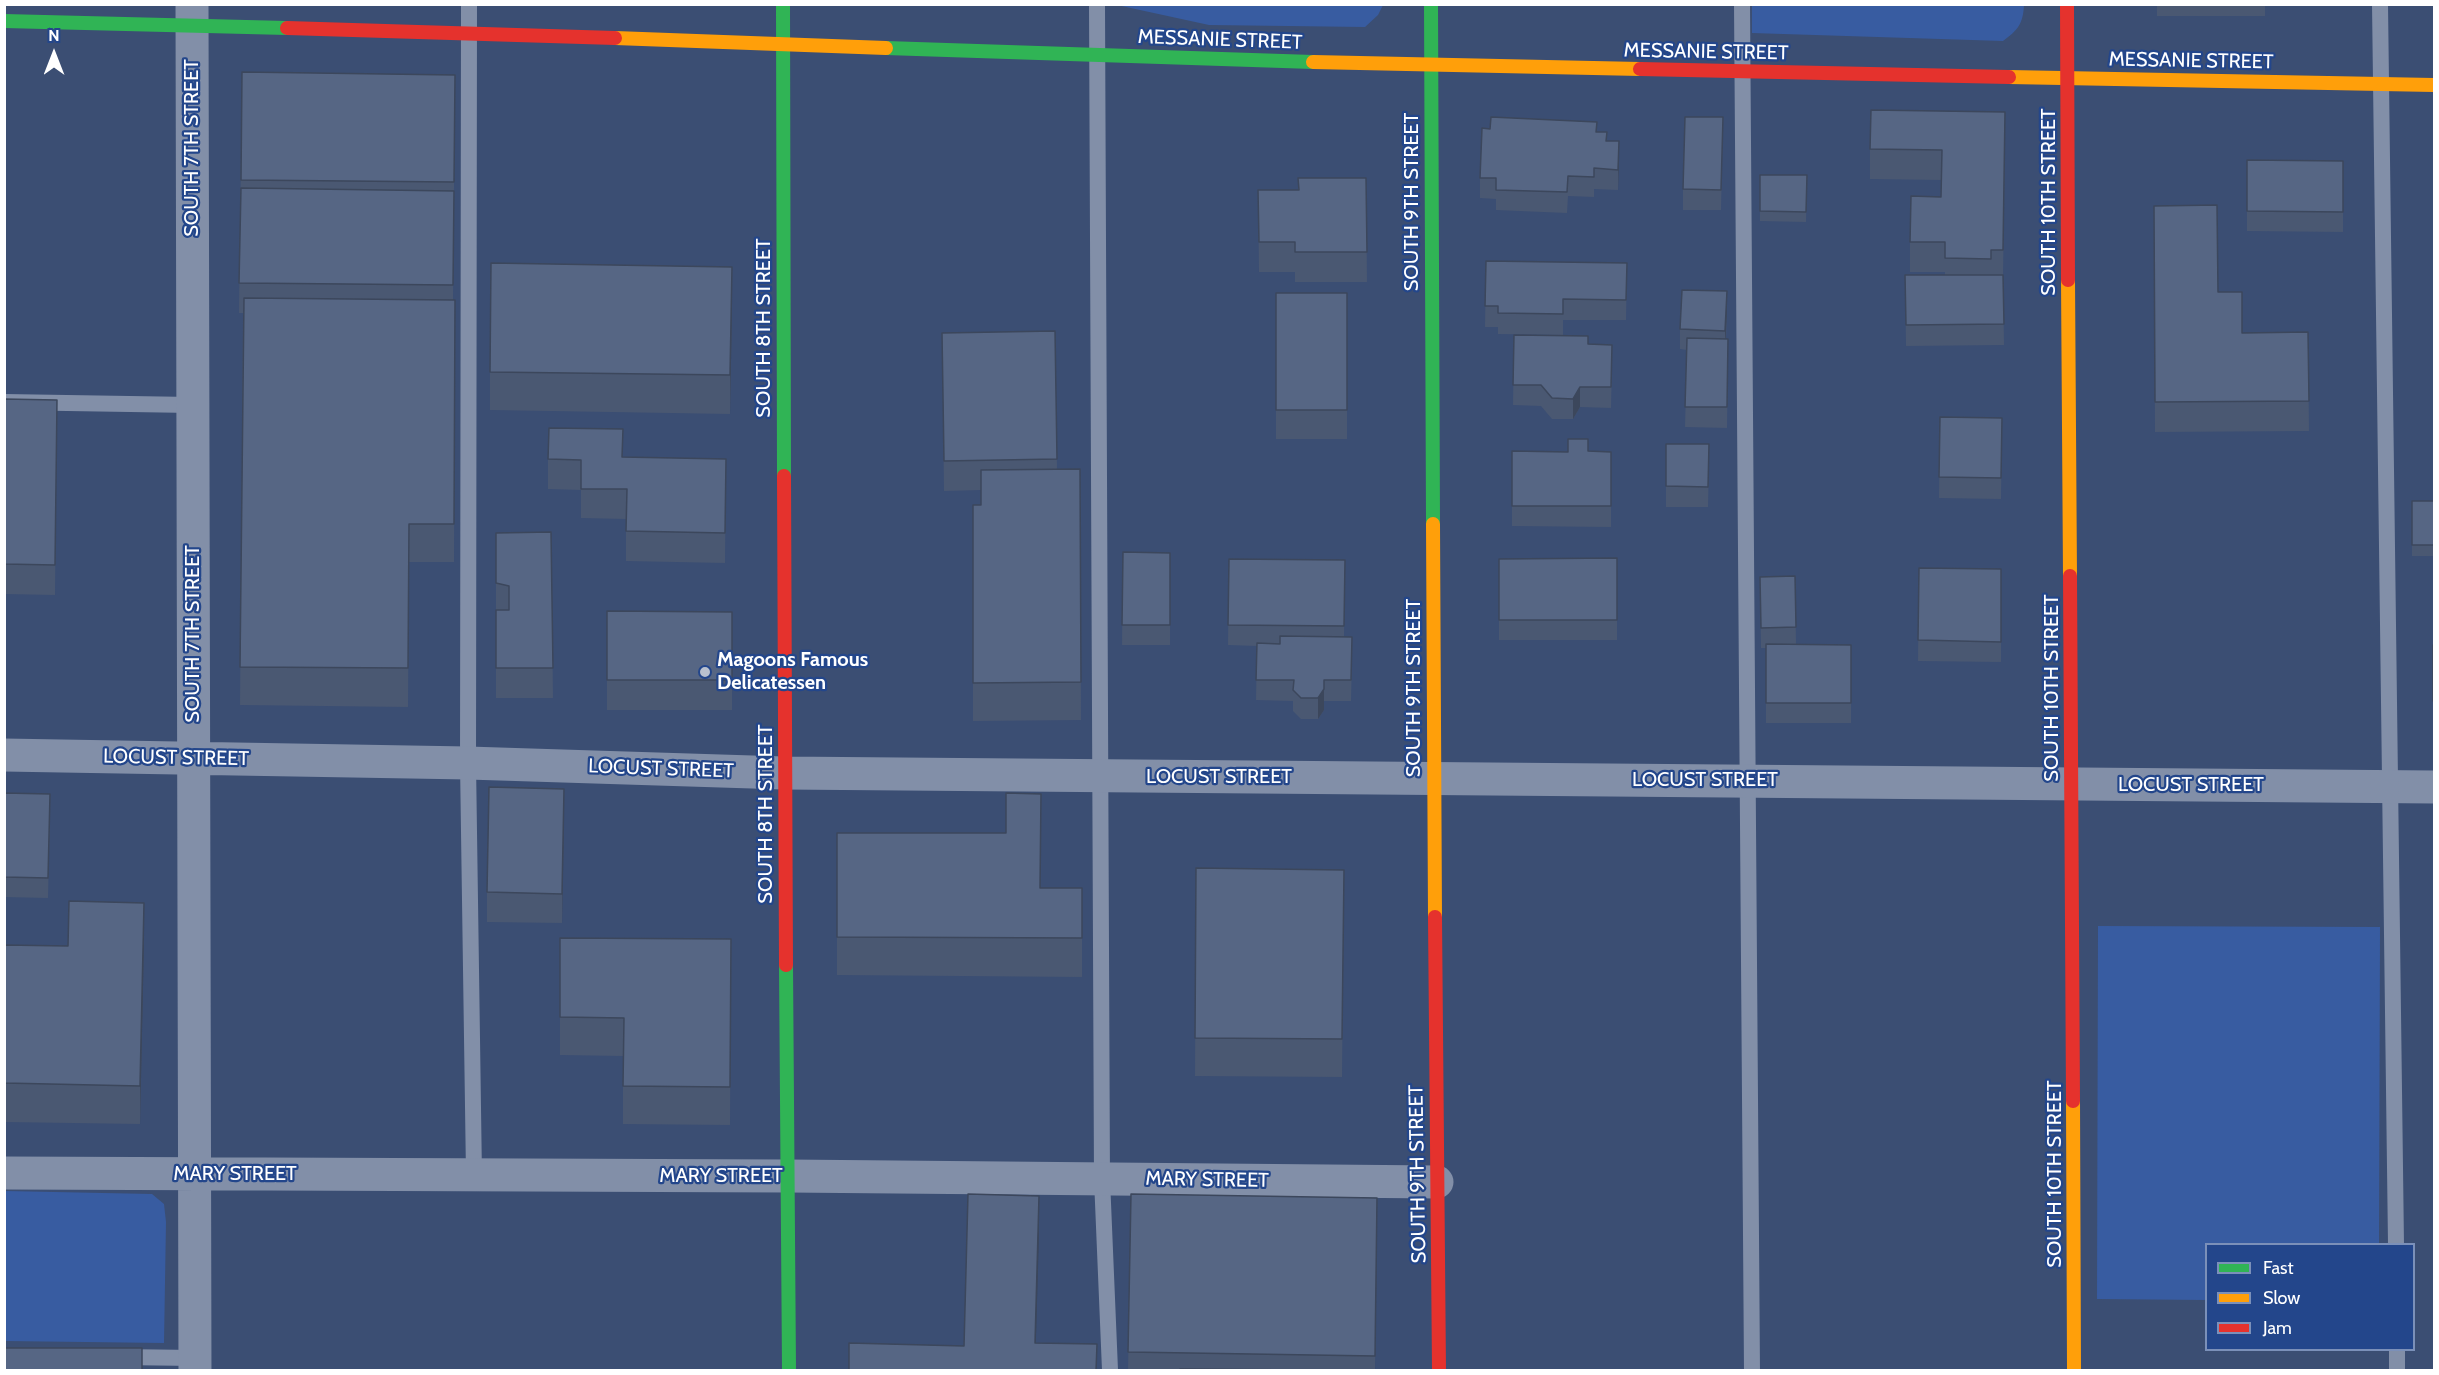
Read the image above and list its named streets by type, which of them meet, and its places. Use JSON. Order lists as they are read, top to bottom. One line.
{"streets":{"main road":["MESSANIE STREET","SOUTH 9TH STREET","SOUTH 10TH STREET","SOUTH 8TH STREET"],"street":["SOUTH 7TH STREET","LOCUST STREET","MARY STREET"]},"crossings":[["MESSANIE STREET","SOUTH 7TH STREET"],["MESSANIE STREET","SOUTH 9TH STREET"],["MESSANIE STREET","SOUTH 10TH STREET"],["MESSANIE STREET","SOUTH 8TH STREET"],["SOUTH 7TH STREET","LOCUST STREET"],["SOUTH 7TH STREET","MARY STREET"],["SOUTH 9TH STREET","LOCUST STREET"],["SOUTH 9TH STREET","MARY STREET"],["SOUTH 10TH STREET","LOCUST STREET"],["SOUTH 8TH STREET","LOCUST STREET"],["SOUTH 8TH STREET","MARY STREET"]],"places":["Magoons Famous Delicatessen"],"legend":["Fast","Slow","Jam"],"north":"top"}
